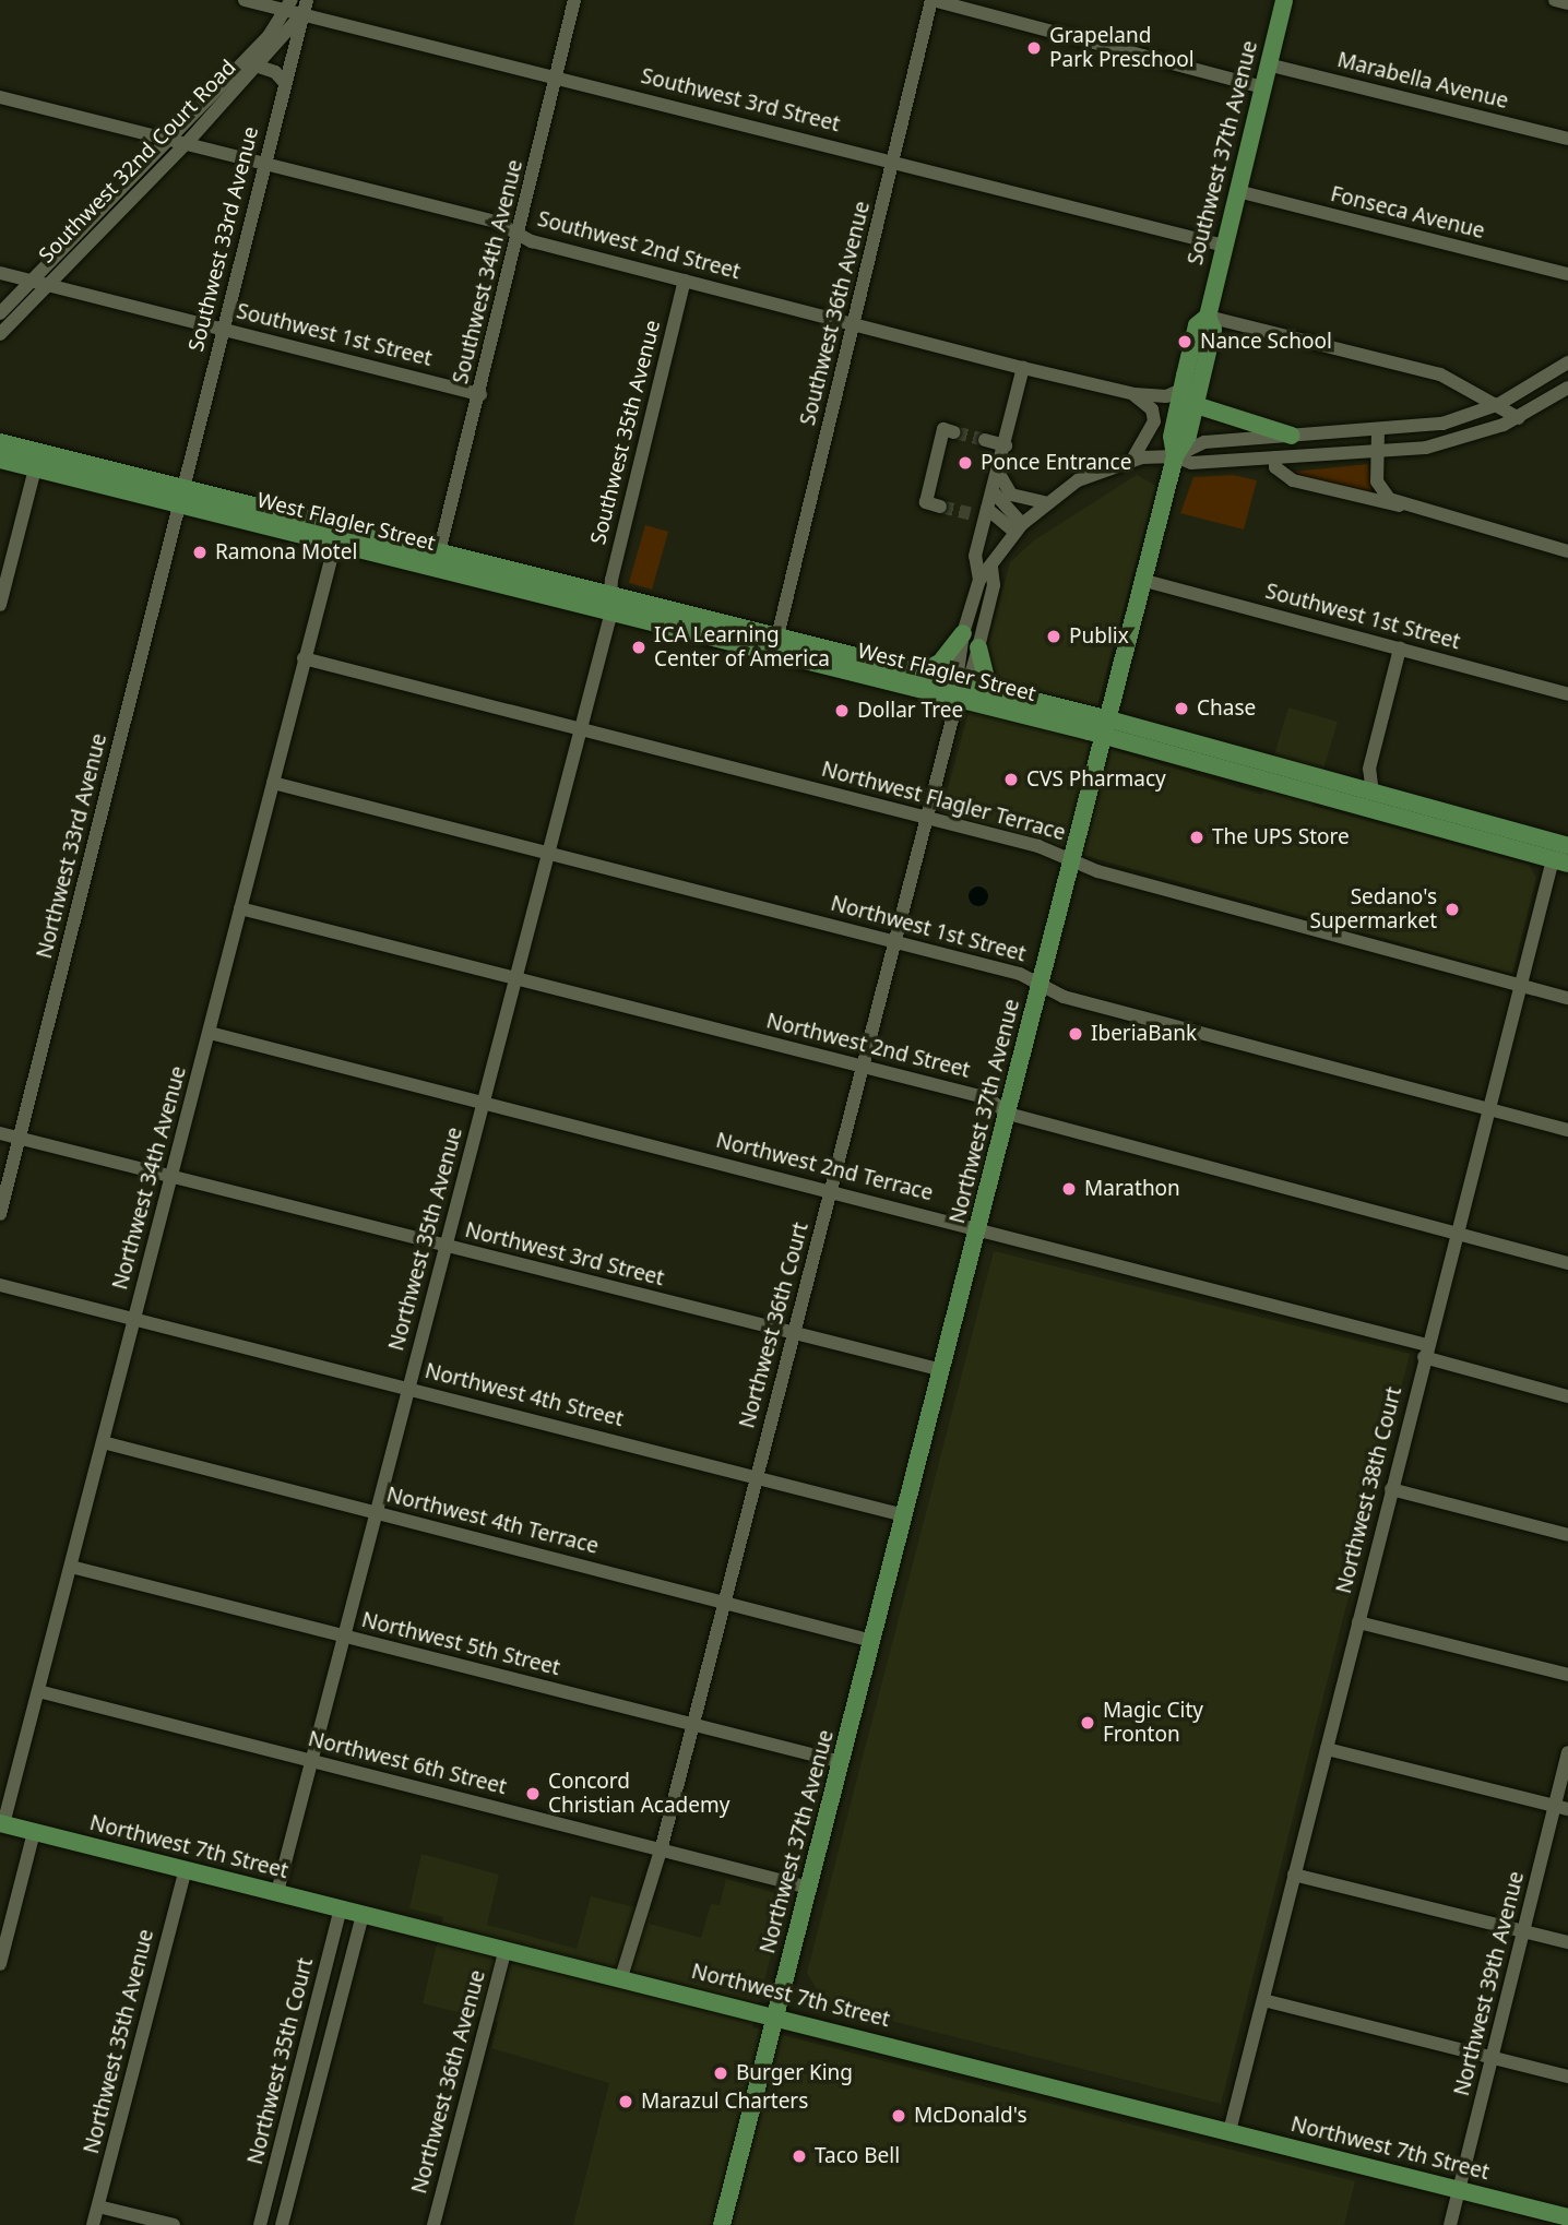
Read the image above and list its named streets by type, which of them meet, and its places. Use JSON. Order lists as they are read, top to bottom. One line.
{"streets":{"main road":["Southwest 37th Avenue","West Flagler Street","Northwest 37th Avenue","Northwest 7th Street"],"street":["Marabella Avenue","Southwest 3rd Street","Southwest 32nd Court Road","Fonseca Avenue","Southwest 33rd Avenue","Southwest 2nd Street","Southwest 34th Avenue","Southwest 36th Avenue","Southwest 1st Street","Southwest 35th Avenue","Northwest Flagler Terrace","Northwest 33rd Avenue","Northwest 1st Street","Northwest 2nd Street","Northwest 2nd Terrace","Northwest 34th Avenue","Northwest 35th Avenue","Northwest 3rd Street","Northwest 36th Court","Northwest 4th Street","Northwest 38th Court","Northwest 4th Terrace","Northwest 5th Street","Northwest 6th Street","Northwest 39th Avenue","Northwest 35th Court","Northwest 36th Avenue"]},"crossings":[["Marabella Avenue","Southwest 37th Avenue"],["Southwest 3rd Street","Southwest 37th Avenue"],["Southwest 3rd Street","Southwest 32nd Court Road"],["Southwest 3rd Street","Southwest 33rd Avenue"],["Southwest 3rd Street","Southwest 34th Avenue"],["Southwest 3rd Street","Southwest 36th Avenue"],["Southwest 37th Avenue","Fonseca Avenue"],["Southwest 37th Avenue","Southwest 2nd Street"],["Southwest 37th Avenue","Southwest 1st Street"],["Southwest 37th Avenue","West Flagler Street"],["Southwest 37th Avenue","Northwest 37th Avenue"],["Southwest 32nd Court Road","Southwest 33rd Avenue"],["Southwest 32nd Court Road","Southwest 2nd Street"],["Southwest 32nd Court Road","Southwest 1st Street"],["Southwest 33rd Avenue","Southwest 2nd Street"],["Southwest 33rd Avenue","Southwest 1st Street"],["Southwest 33rd Avenue","West Flagler Street"],["Southwest 33rd Avenue","Northwest 33rd Avenue"],["Southwest 2nd Street","Southwest 34th Avenue"],["Southwest 2nd Street","Southwest 36th Avenue"],["Southwest 2nd Street","Southwest 35th Avenue"],["Southwest 34th Avenue","Southwest 1st Street"],["Southwest 34th Avenue","West Flagler Street"],["Southwest 36th Avenue","West Flagler Street"],["Southwest 35th Avenue","West Flagler Street"],["Southwest 35th Avenue","Northwest 35th Avenue"],["West Flagler Street","Northwest 33rd Avenue"],["West Flagler Street","Northwest 37th Avenue"],["West Flagler Street","Northwest 34th Avenue"],["West Flagler Street","Northwest 35th Avenue"],["West Flagler Street","Northwest 36th Court"],["West Flagler Street","Northwest 38th Court"],["Northwest Flagler Terrace","Northwest 37th Avenue"],["Northwest Flagler Terrace","Northwest 34th Avenue"],["Northwest Flagler Terrace","Northwest 35th Avenue"],["Northwest Flagler Terrace","Northwest 36th Court"],["Northwest Flagler Terrace","Northwest 38th Court"],["Northwest 33rd Avenue","Northwest 3rd Street"],["Northwest 1st Street","Northwest 37th Avenue"],["Northwest 1st Street","Northwest 34th Avenue"],["Northwest 1st Street","Northwest 35th Avenue"],["Northwest 1st Street","Northwest 36th Court"],["Northwest 1st Street","Northwest 38th Court"],["Northwest 2nd Street","Northwest 37th Avenue"],["Northwest 2nd Street","Northwest 34th Avenue"],["Northwest 2nd Street","Northwest 35th Avenue"],["Northwest 2nd Street","Northwest 36th Court"],["Northwest 2nd Street","Northwest 38th Court"],["Northwest 37th Avenue","Northwest 2nd Terrace"],["Northwest 37th Avenue","Northwest 3rd Street"],["Northwest 37th Avenue","Northwest 4th Street"],["Northwest 37th Avenue","Northwest 4th Terrace"],["Northwest 37th Avenue","Northwest 5th Street"],["Northwest 37th Avenue","Northwest 6th Street"],["Northwest 37th Avenue","Northwest 7th Street"],["Northwest 2nd Terrace","Northwest 34th Avenue"],["Northwest 2nd Terrace","Northwest 35th Avenue"],["Northwest 2nd Terrace","Northwest 36th Court"],["Northwest 2nd Terrace","Northwest 38th Court"],["Northwest 34th Avenue","Northwest 3rd Street"],["Northwest 34th Avenue","Northwest 4th Street"],["Northwest 34th Avenue","Northwest 4th Terrace"],["Northwest 34th Avenue","Northwest 5th Street"],["Northwest 34th Avenue","Northwest 6th Street"],["Northwest 34th Avenue","Northwest 7th Street"],["Northwest 35th Avenue","Northwest 3rd Street"],["Northwest 35th Avenue","Northwest 4th Street"],["Northwest 35th Avenue","Northwest 4th Terrace"],["Northwest 35th Avenue","Northwest 5th Street"],["Northwest 35th Avenue","Northwest 6th Street"],["Northwest 35th Avenue","Northwest 7th Street"],["Northwest 3rd Street","Northwest 36th Court"],["Northwest 36th Court","Northwest 4th Street"],["Northwest 36th Court","Northwest 4th Terrace"],["Northwest 36th Court","Northwest 5th Street"],["Northwest 36th Court","Northwest 6th Street"],["Northwest 36th Court","Northwest 7th Street"],["Northwest 38th Court","Northwest 7th Street"],["Northwest 7th Street","Northwest 39th Avenue"],["Northwest 7th Street","Northwest 35th Court"],["Northwest 7th Street","Northwest 36th Avenue"]],"places":["Grapeland Park Preschool","Nance School","Ponce Entrance","Ramona Motel","Publix","ICA Learning Center of America","Chase","Dollar Tree","CVS Pharmacy","The UPS Store","Sedano's Supermarket","IberiaBank","Marathon","Magic City Fronton","Concord Christian Academy","Burger King","Marazul Charters","McDonald's","Taco Bell"]}
